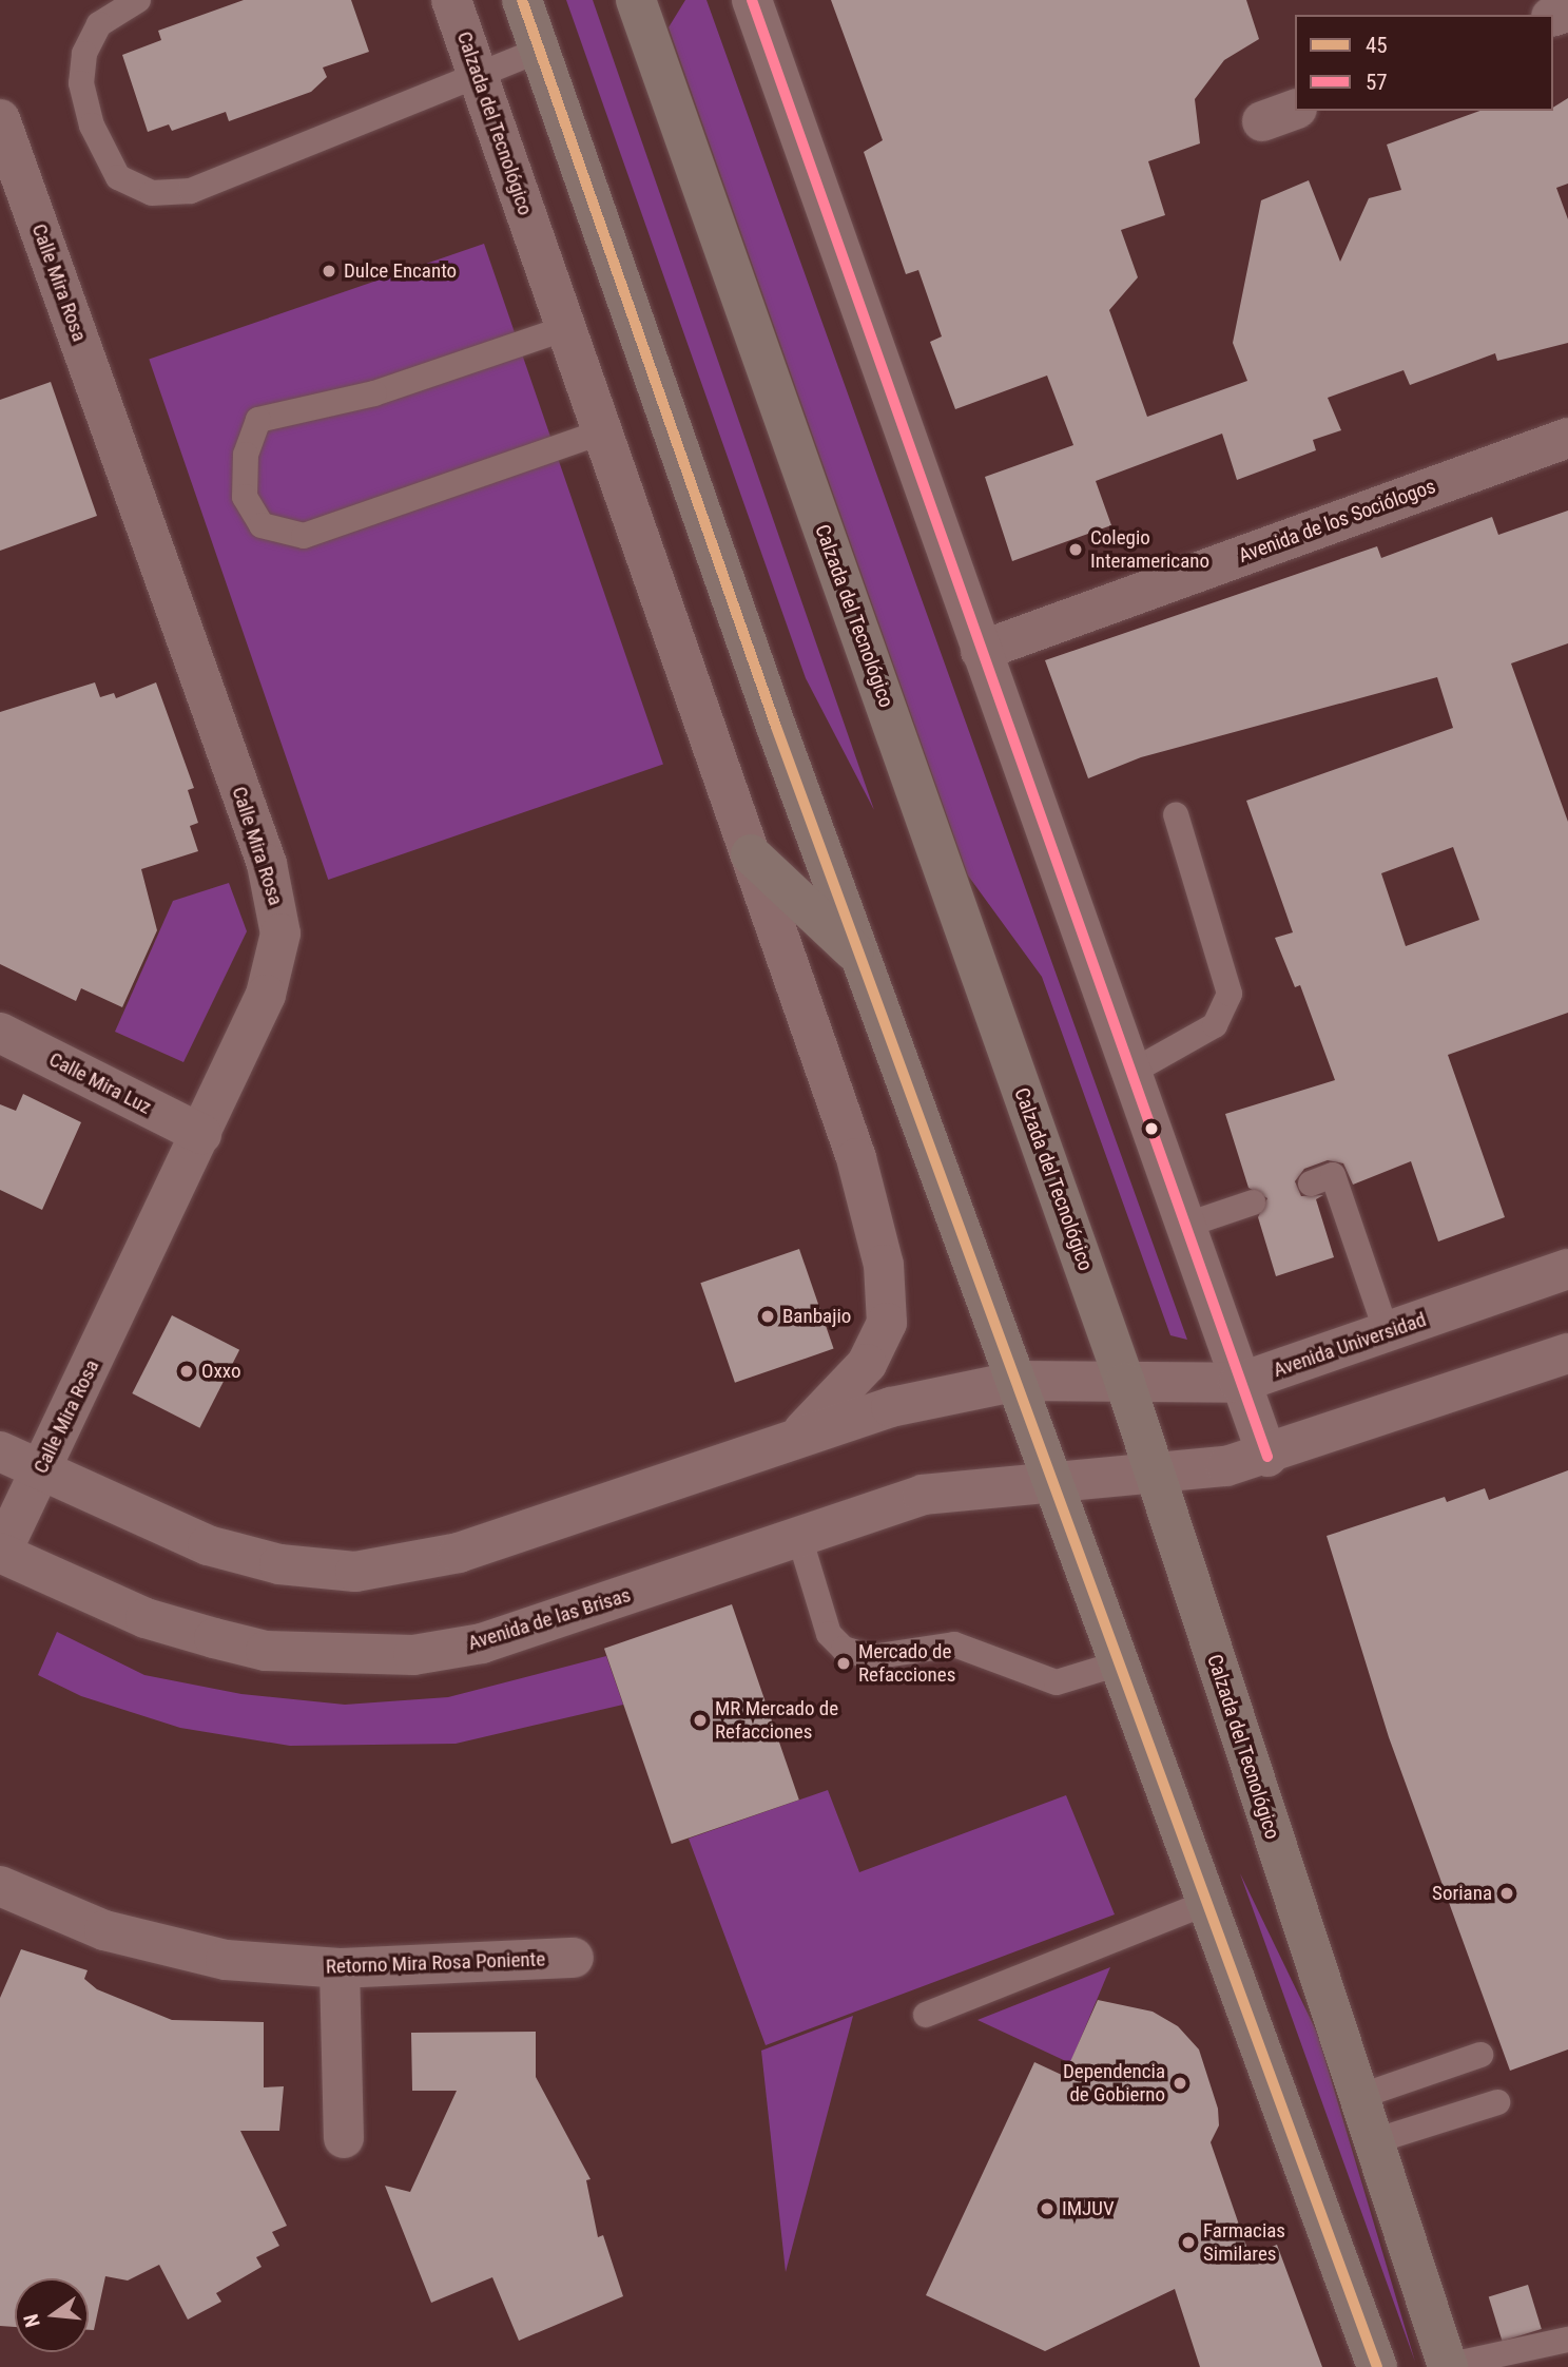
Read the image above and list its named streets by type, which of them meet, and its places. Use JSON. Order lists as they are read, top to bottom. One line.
{"streets":{"main road":["Calzada del Tecnológico"],"street":["Calle Mira Rosa","Avenida de los Sociólogos","Calle Mira Luz","Avenida Universidad","Avenida de las Brisas","Retorno Mira Rosa Poniente"]},"crossings":[["Calzada del Tecnológico","Avenida Universidad"],["Calzada del Tecnológico","Avenida de las Brisas"],["Calle Mira Rosa","Calle Mira Luz"],["Calle Mira Rosa","Avenida de las Brisas"]],"places":["Dulce Encanto","Colegio Interamericano","Banbajio","Oxxo","Mercado de Refacciones","MR Mercado de Refacciones","Soriana","Dependencia de Gobierno","IMJUV","Farmacias Similares"],"lines":["transit line 45","transit line 57"],"legend":["45","57"],"north":"left"}
